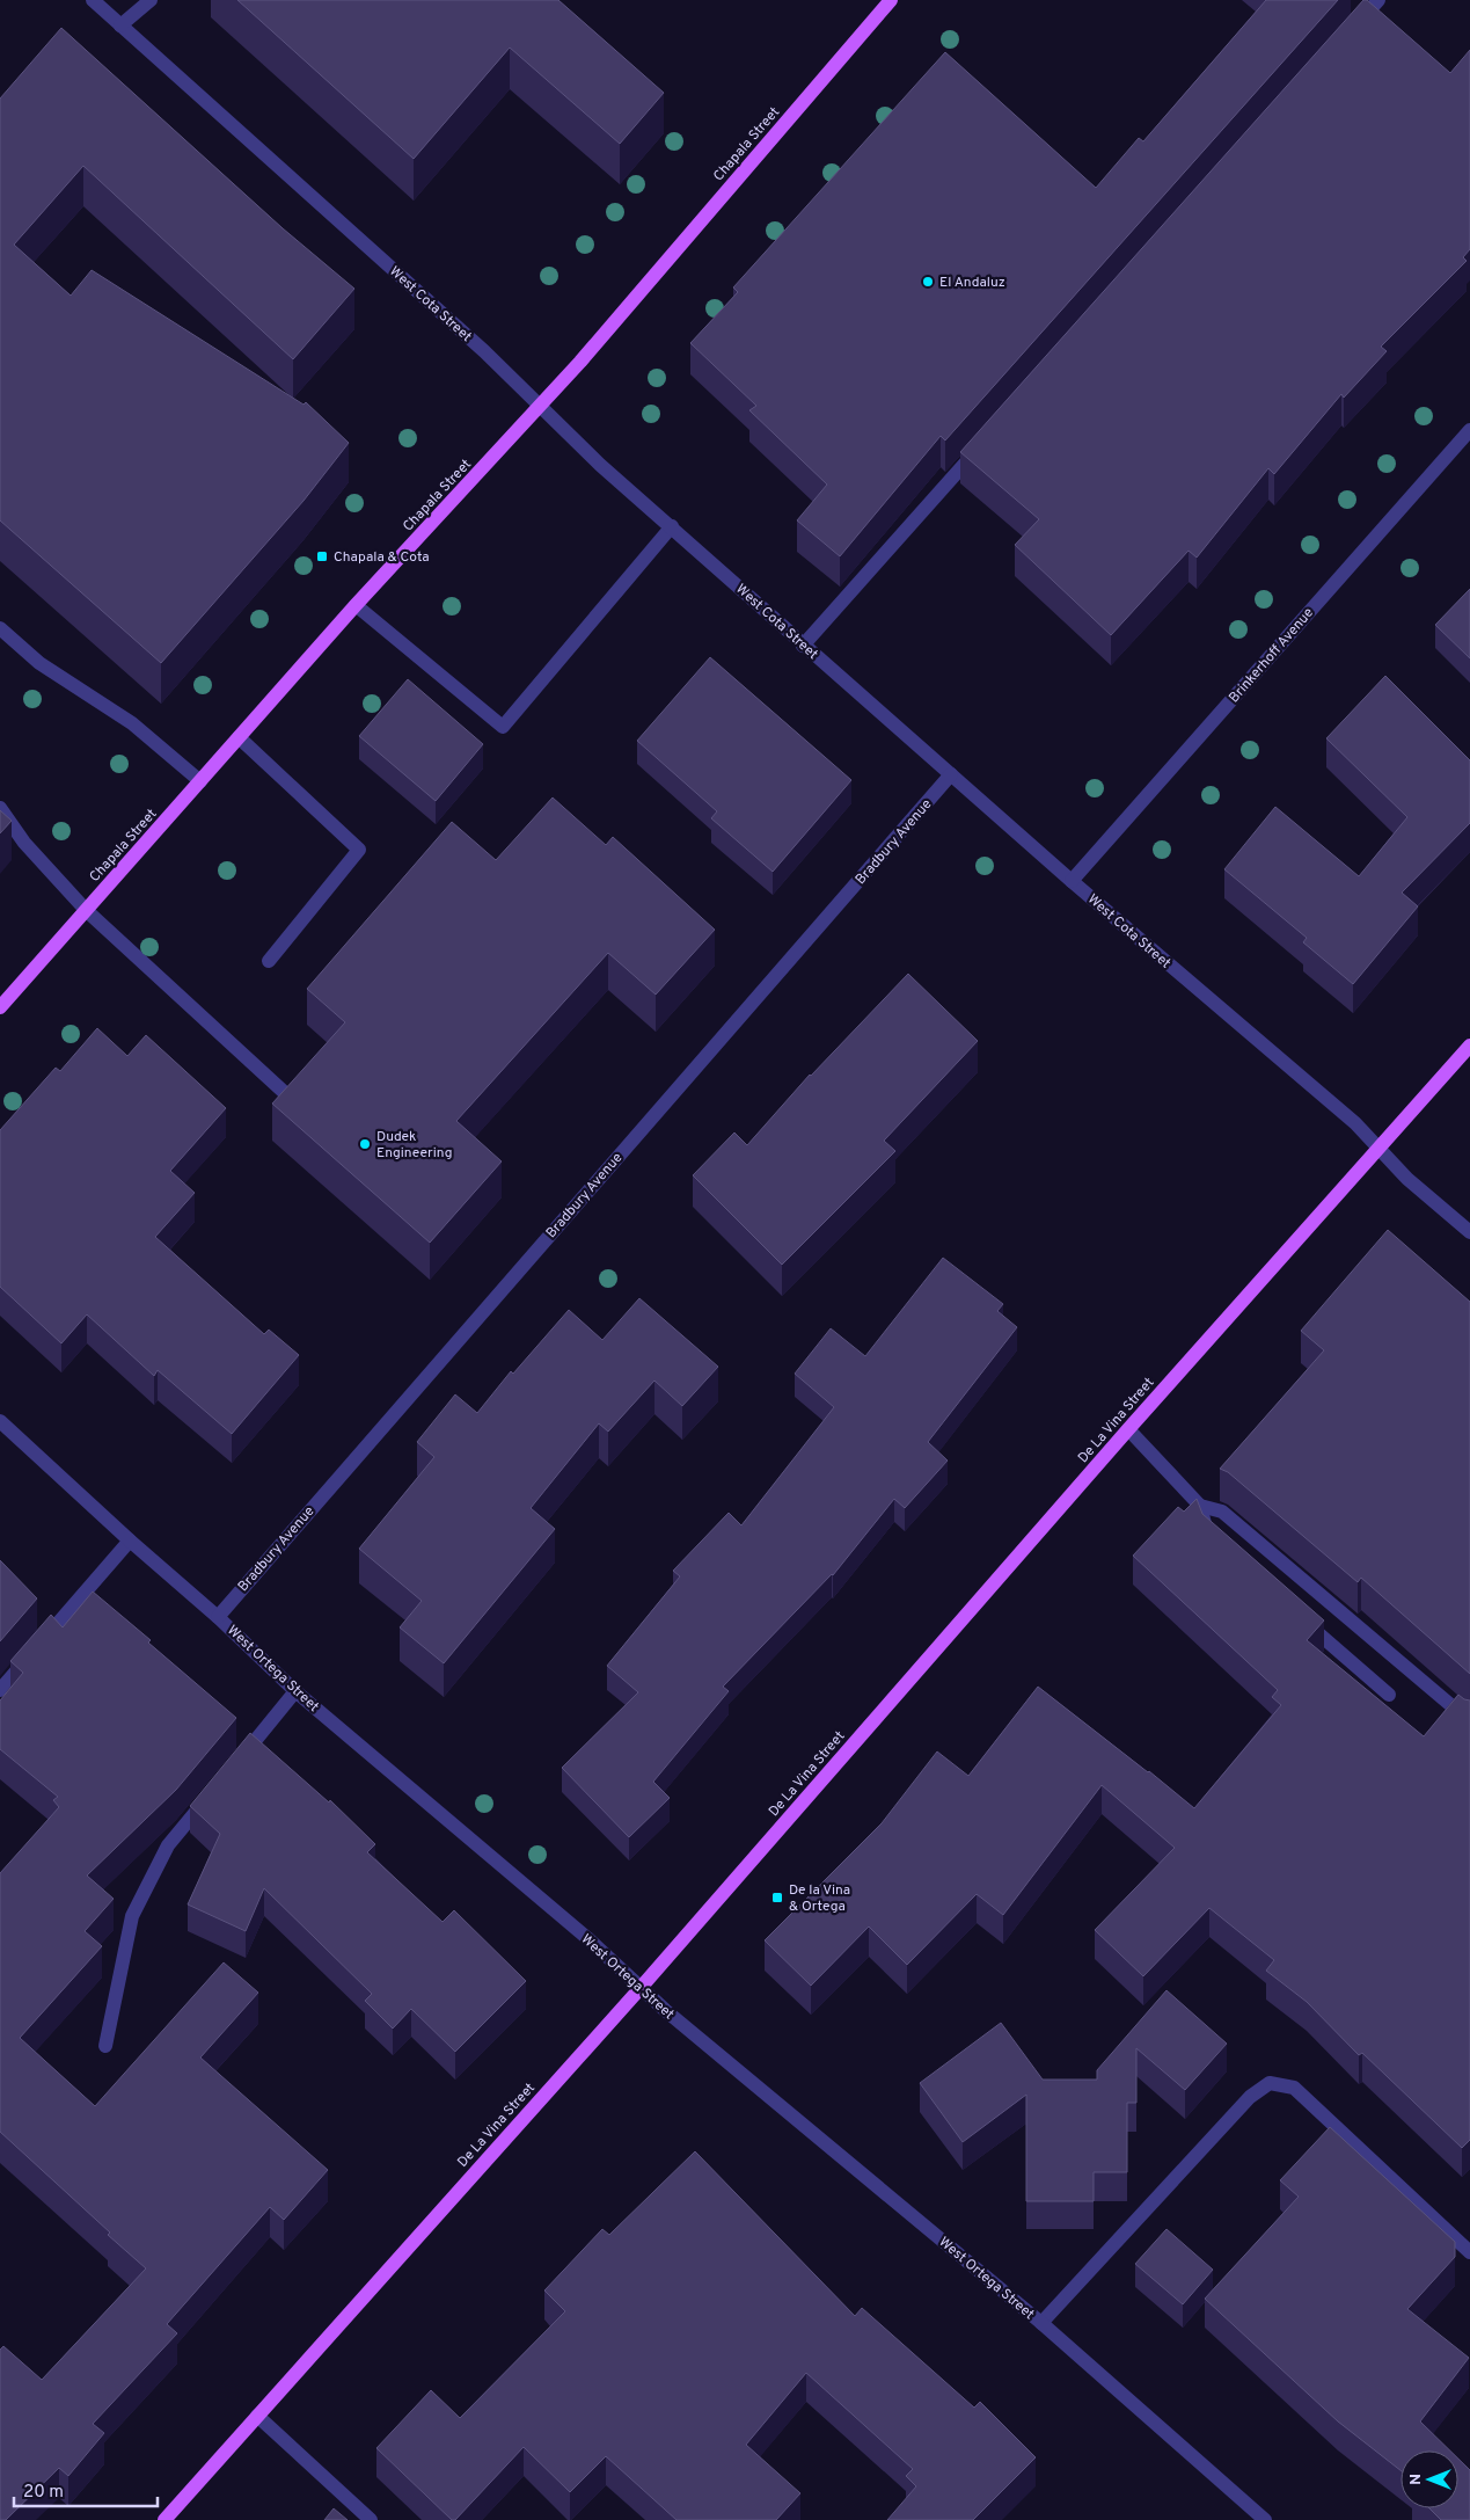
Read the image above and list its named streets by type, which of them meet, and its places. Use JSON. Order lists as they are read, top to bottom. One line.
{"streets":{"main road":["Chapala Street","De La Vina Street"],"street":["West Cota Street","Brinkerhoff Avenue","Bradbury Avenue","West Ortega Street"]},"crossings":[["Chapala Street","West Cota Street"],["West Cota Street","Brinkerhoff Avenue"],["West Cota Street","Bradbury Avenue"],["West Cota Street","De La Vina Street"],["Bradbury Avenue","West Ortega Street"],["De La Vina Street","West Ortega Street"]],"places":{"other":["El Andaluz","Dudek Engineering"],"transit":["Chapala & Cota","De la Vina & Ortega"]},"scale_bar":"20 m","north":"left"}
